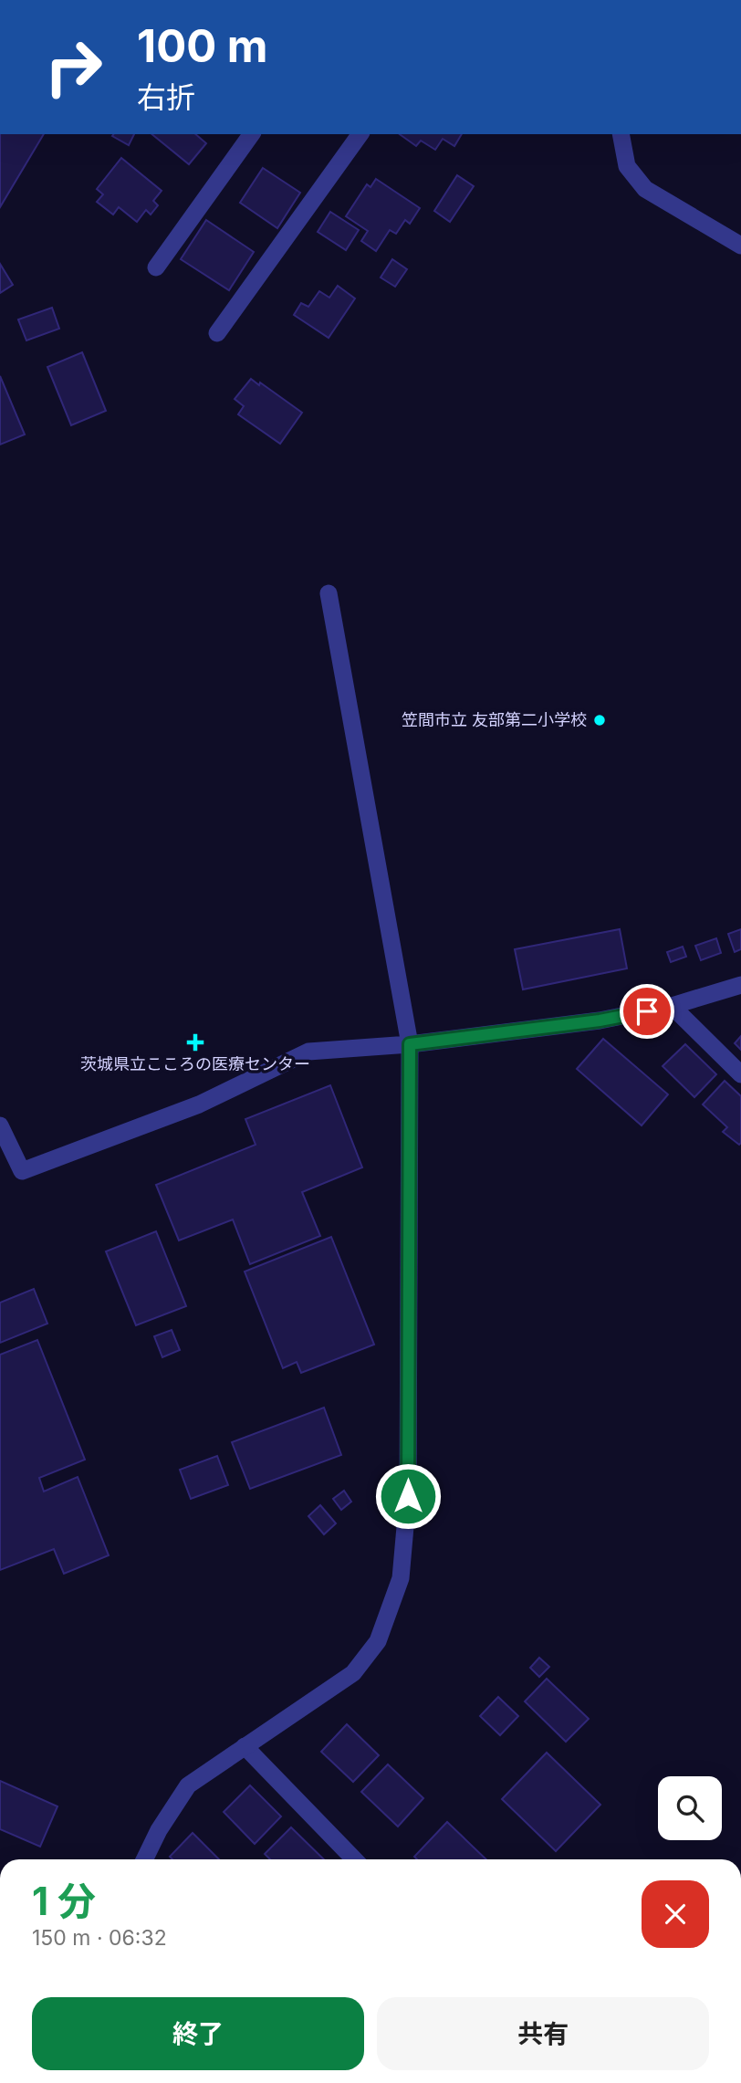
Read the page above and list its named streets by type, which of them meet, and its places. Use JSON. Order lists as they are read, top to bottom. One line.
{"places":{"other":["笠間市立 友部第二小学校"],"health":["茨城県立こころの医療センター"]},"page":{"turn":["100 m","右折"],"heading":["1 分","150 m · 06:32"],"buttons":["終了","共有"]}}
